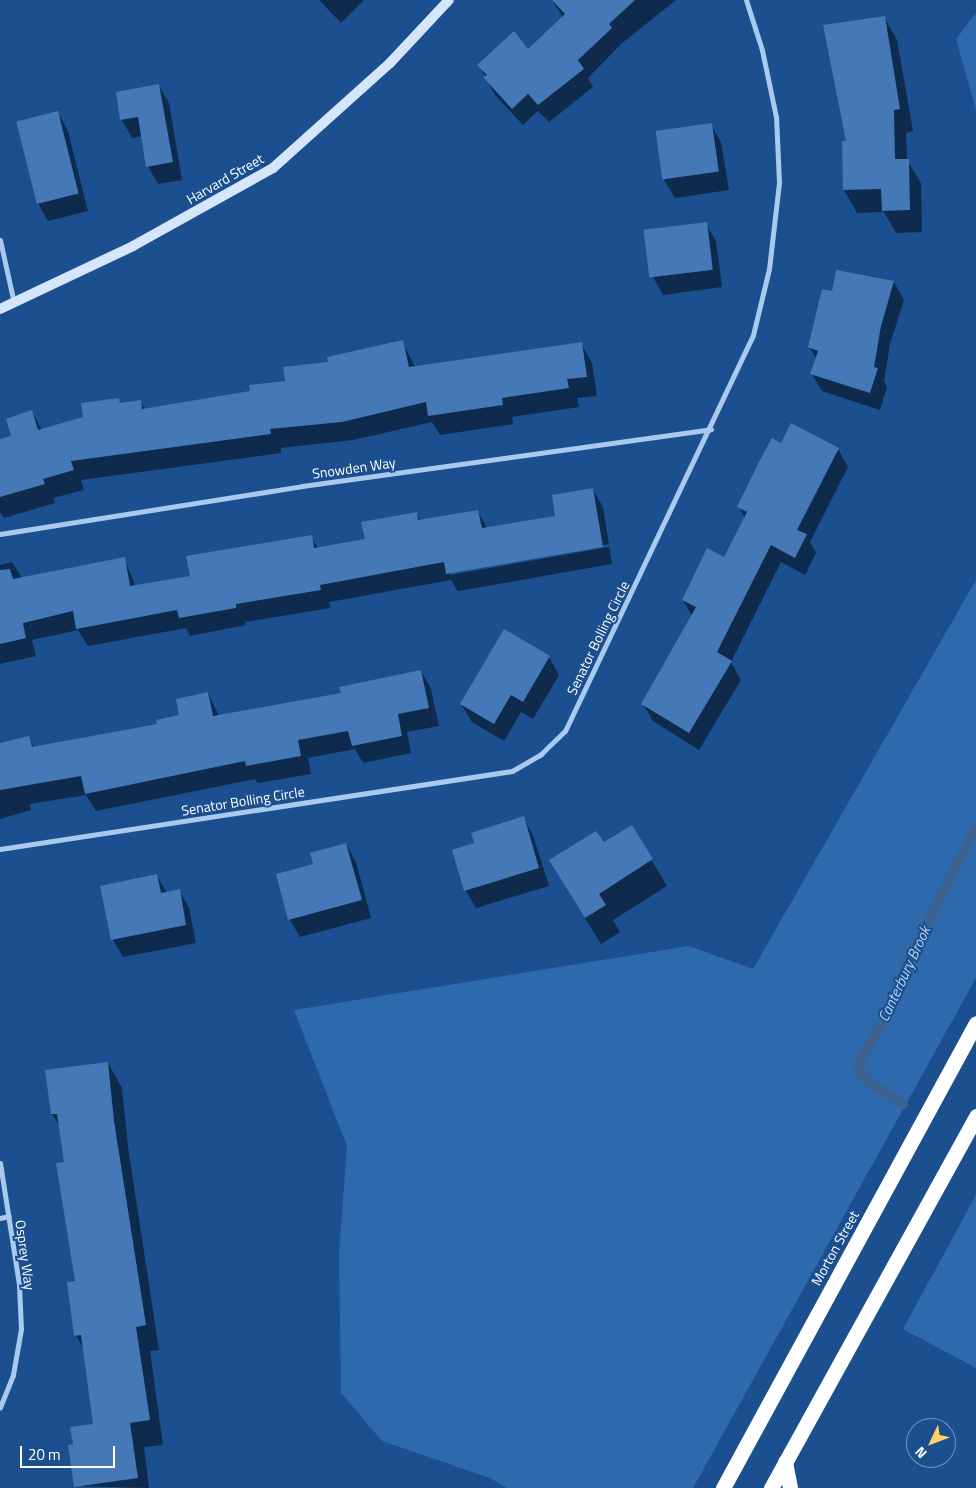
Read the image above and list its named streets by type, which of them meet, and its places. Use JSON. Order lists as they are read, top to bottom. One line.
{"streets":{"highway":["Morton Street"],"main road":["Harvard Street"],"street":["Snowden Way","Senator Bolling Circle","Osprey Way"]},"crossings":[["Snowden Way","Senator Bolling Circle"]],"water":["Canterbury Brook"],"scale_bar":"20 m","north":"bottom left"}
